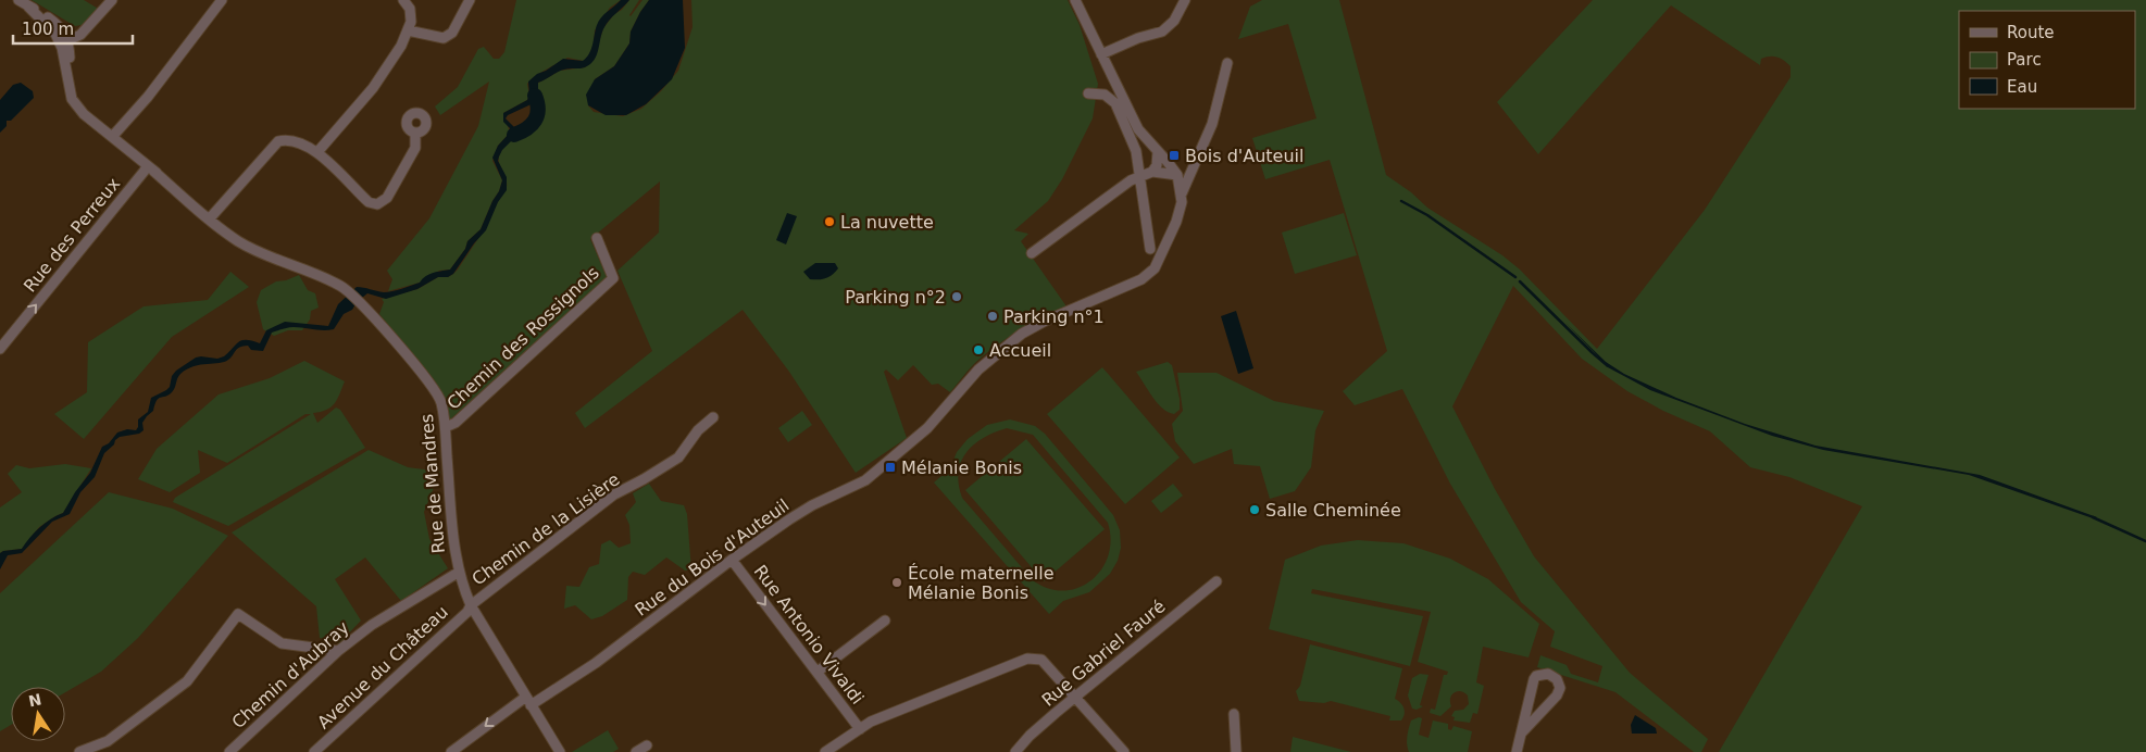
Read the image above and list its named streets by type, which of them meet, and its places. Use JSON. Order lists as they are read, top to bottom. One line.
{"streets":{"street":["Rue des Perreux","Chemin des Rossignols","Rue de Mandres","Chemin de la Lisière","Rue du Bois d'Auteuil","Rue Antonio Vivaldi","Rue Gabriel Fauré","Avenue du Château","Chemin d'Aubray"]},"crossings":[["Rue des Perreux","Rue de Mandres"],["Chemin des Rossignols","Rue de Mandres"],["Rue de Mandres","Chemin de la Lisière"],["Rue de Mandres","Rue du Bois d'Auteuil"],["Rue de Mandres","Avenue du Château"],["Rue de Mandres","Chemin d'Aubray"],["Chemin de la Lisière","Avenue du Château"],["Rue du Bois d'Auteuil","Rue Antonio Vivaldi"]],"one_way":["Rue des Perreux","Rue Antonio Vivaldi"],"places":{"transit":["Bois d'Auteuil","Mélanie Bonis"],"other":["La nuvette","Parking n°2","Parking n°1","Accueil","Salle Cheminée","École maternelle Mélanie Bonis"]},"legend":["Route","Parc","Eau"],"scale_bar":"100 m","north":"top"}
